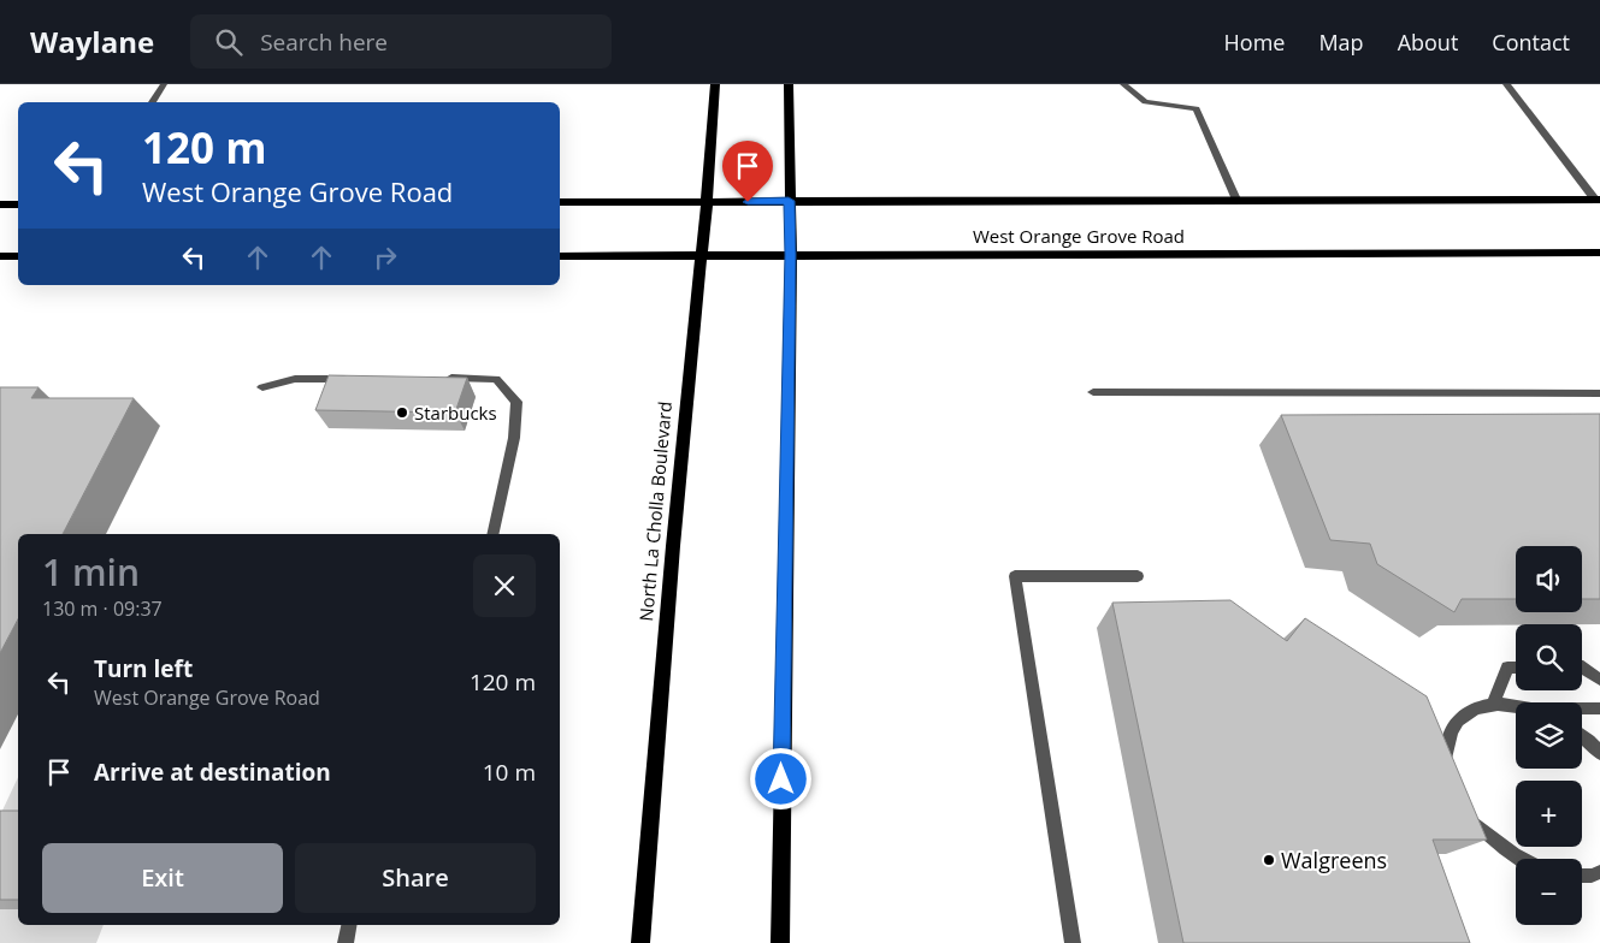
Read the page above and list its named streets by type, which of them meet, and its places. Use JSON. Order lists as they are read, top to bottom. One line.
{"streets":{"main road":["West Orange Grove Road","North La Cholla Boulevard"]},"crossings":[["West Orange Grove Road","North La Cholla Boulevard"]],"places":["Starbucks","Walgreens"],"page":{"header":"Waylane","search":"Search here","nav":["Home","Map","About","Contact"],"turn":["120 m","West Orange Grove Road"],"heading":["1 min","130 m · 09:37"],"map_buttons":["+","−"],"list":[{"name":"Turn left","note":"West Orange Grove Road","value":"120 m"},{"name":"Arrive at destination","value":"10 m"}],"buttons":["Exit","Share"]}}
